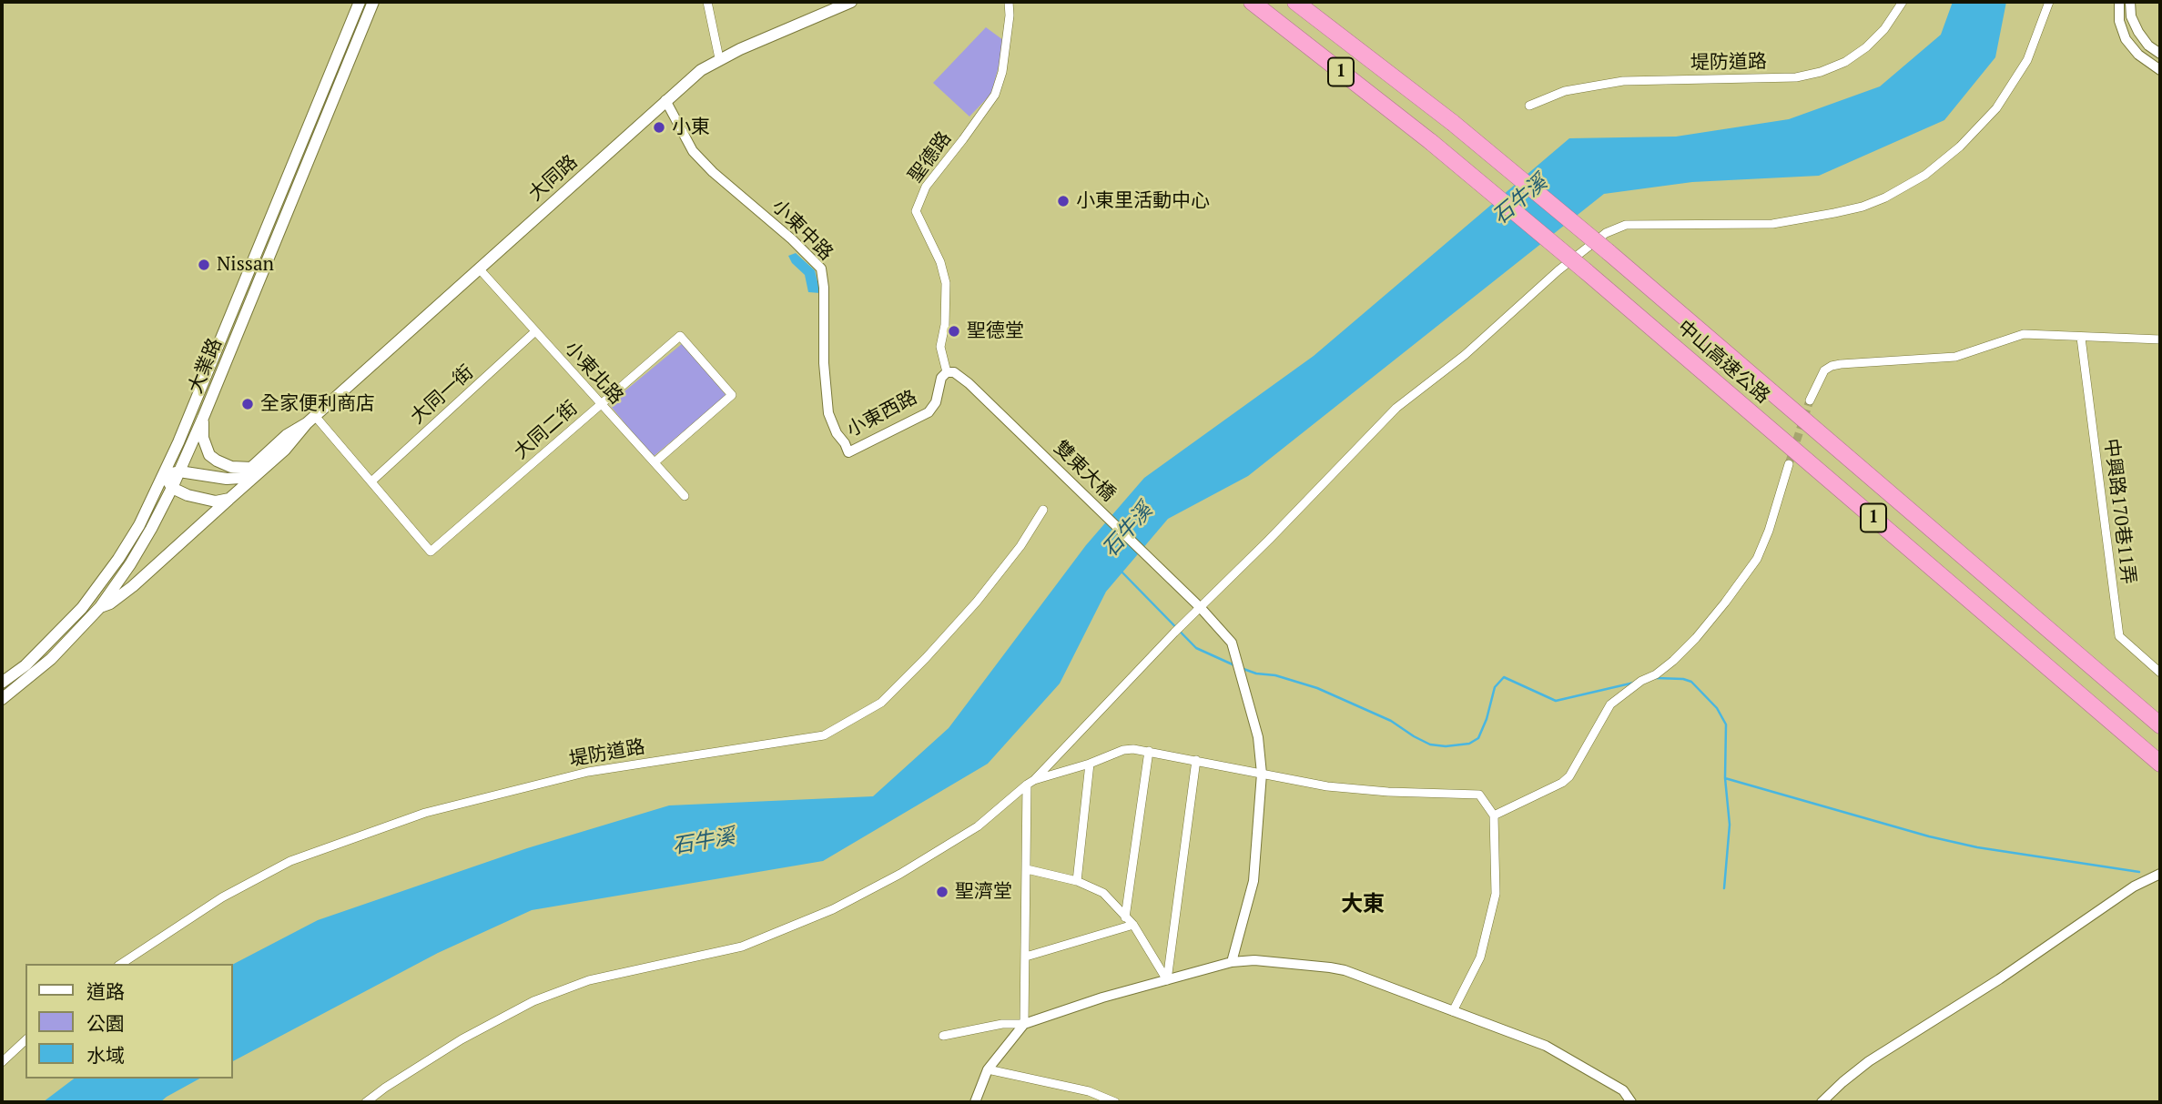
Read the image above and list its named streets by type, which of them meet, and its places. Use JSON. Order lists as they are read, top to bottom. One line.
{"streets":{"highway":["1","中山高速公路"],"main road":["大同路","大業路"],"street":["堤防道路","聖德路","小東中路","小東北路","大同一街","小東西路","大同二街","雙東大橋","中興路170巷11弄"]},"crossings":[["聖德路","小東西路"],["聖德路","雙東大橋"],["大同路","小東中路"],["大同路","大業路"],["大同路","小東北路"],["大同路","大同二街"],["小東中路","小東西路"],["小東北路","大同一街"],["小東北路","大同二街"],["大同一街","大同二街"],["小東西路","雙東大橋"]],"districts":["大東"],"water":["石牛溪"],"places":["小東","小東里活動中心","Nissan","聖德堂","全家便利商店","聖濟堂"],"legend":["道路","公園","水域"]}
